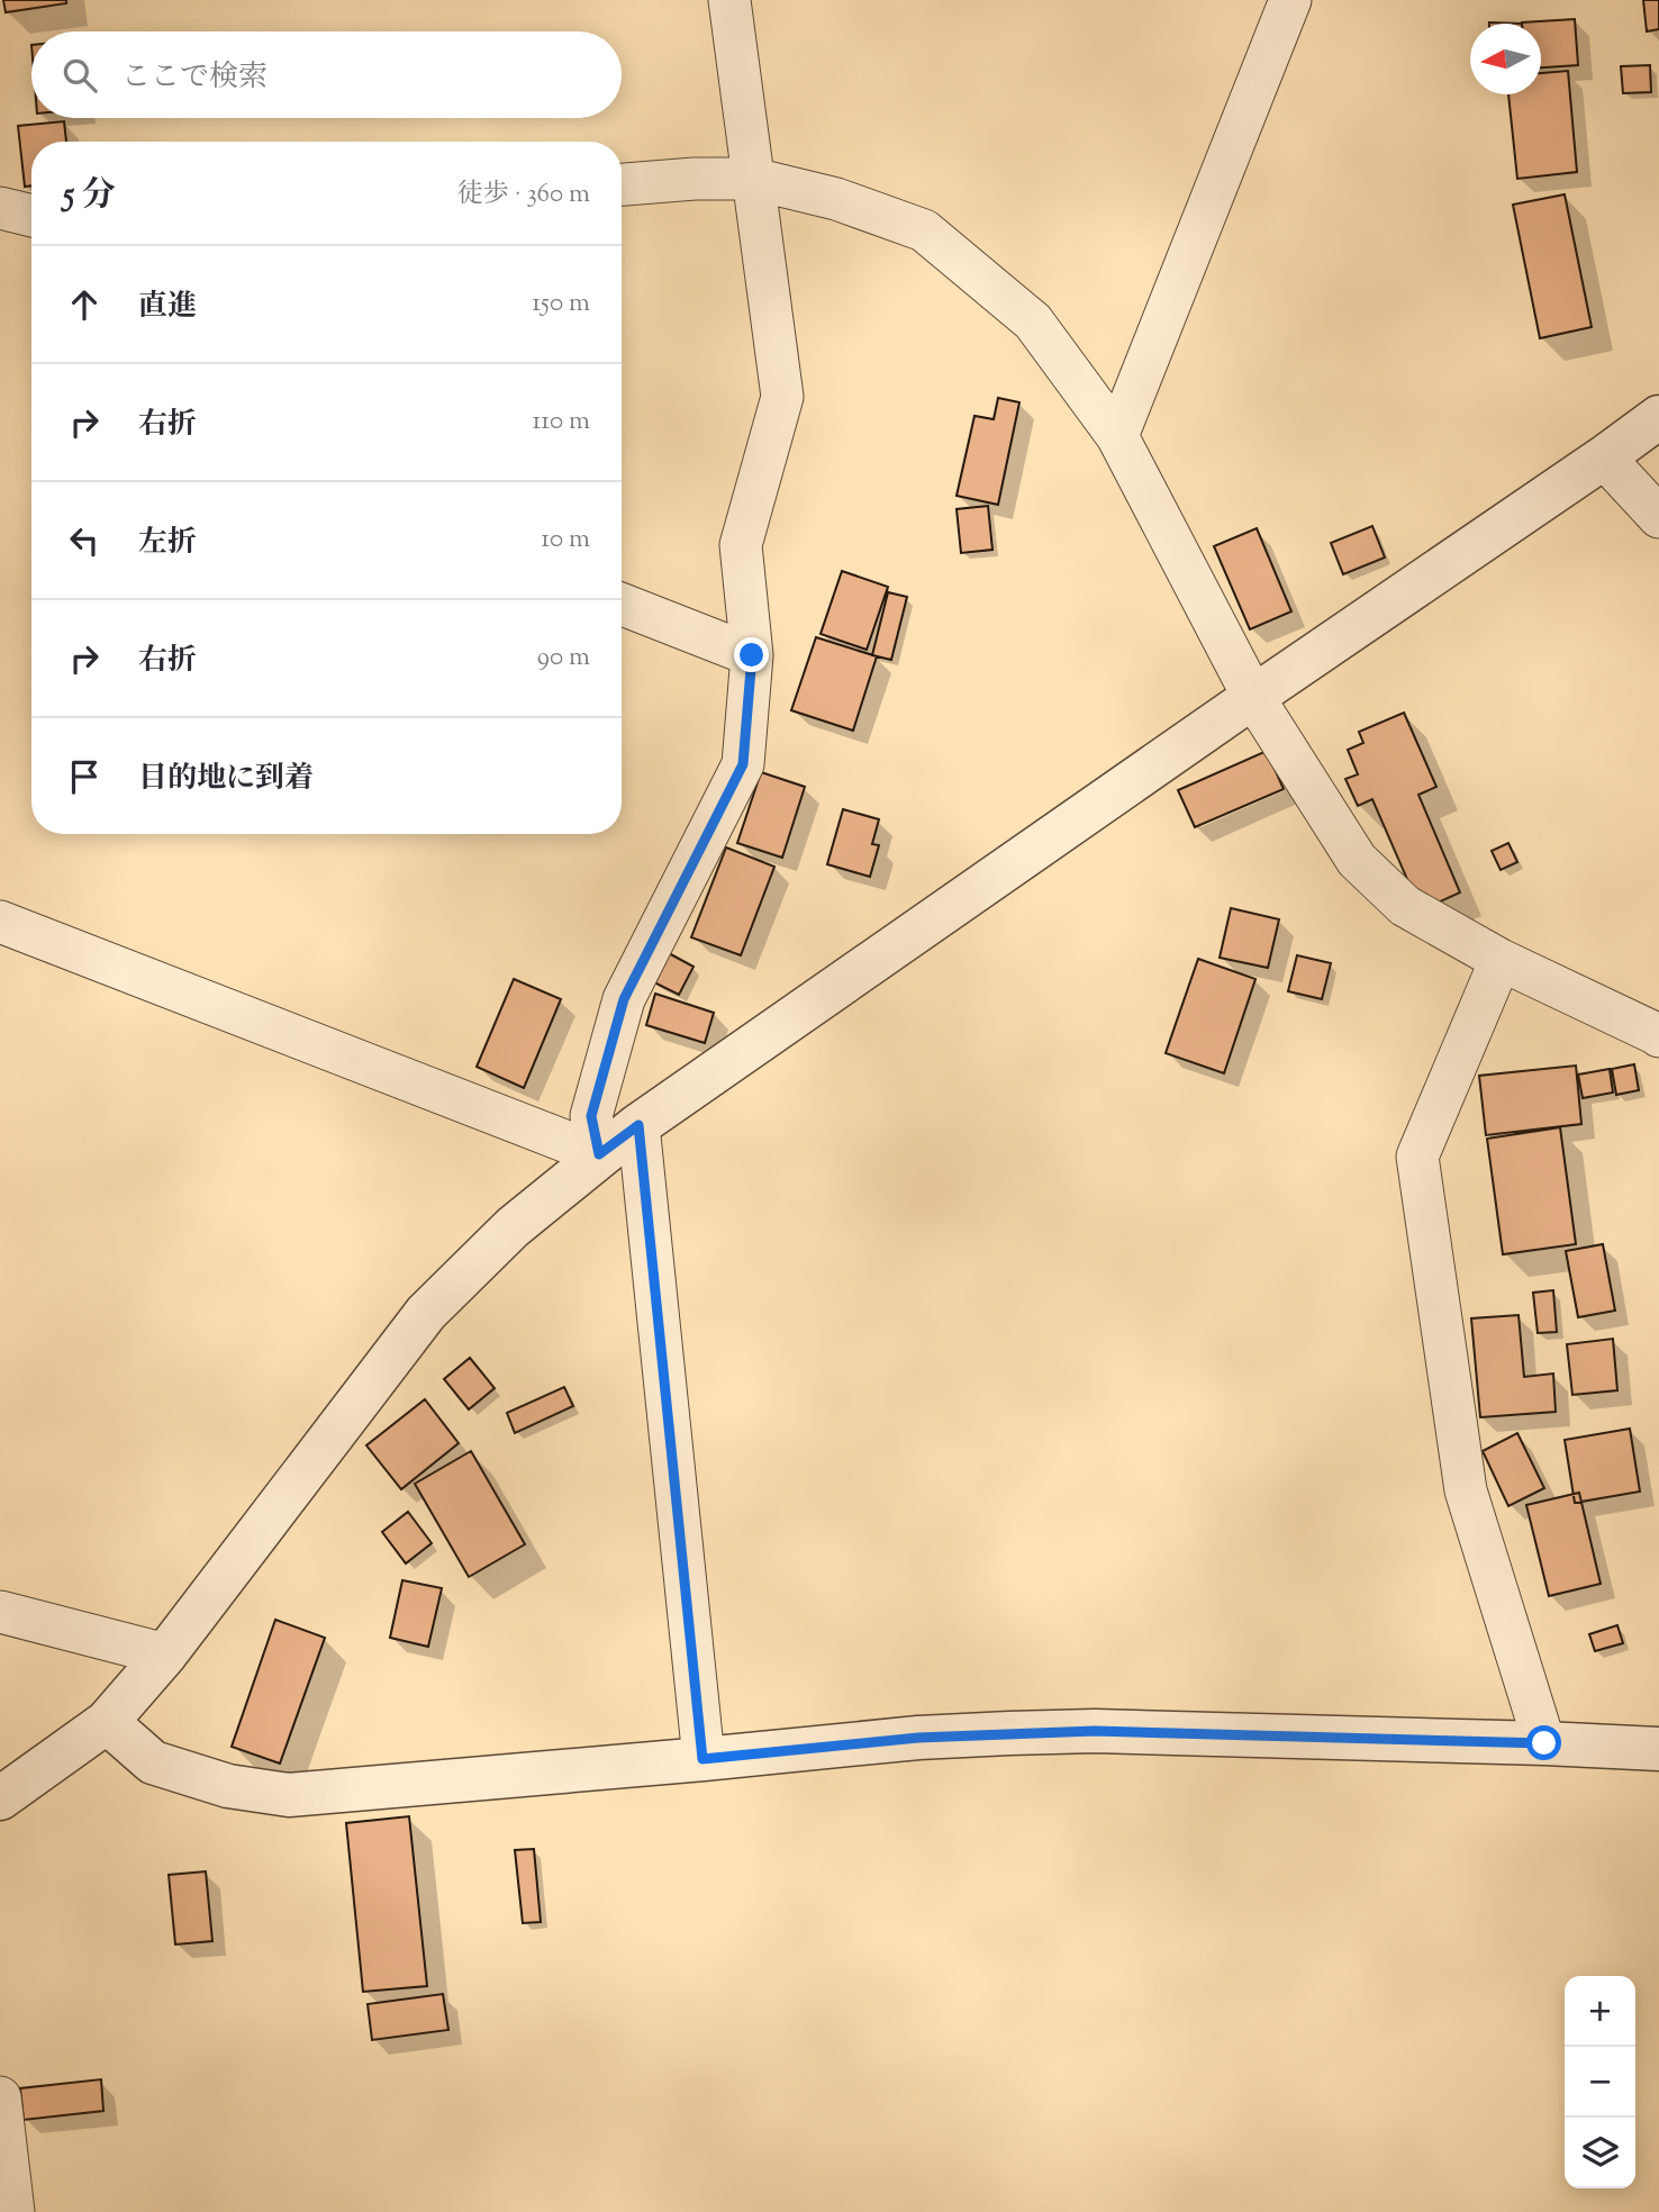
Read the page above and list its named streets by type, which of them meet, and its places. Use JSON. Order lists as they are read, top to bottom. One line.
{"north":"left","page":{"search":"ここで検索","heading":["5 分","徒歩 · 360 m"],"list":[["直進","150 m"],["右折","110 m"],["左折","10 m"],["右折","90 m"],"目的地に到着"],"map_buttons":["+","−"]}}
